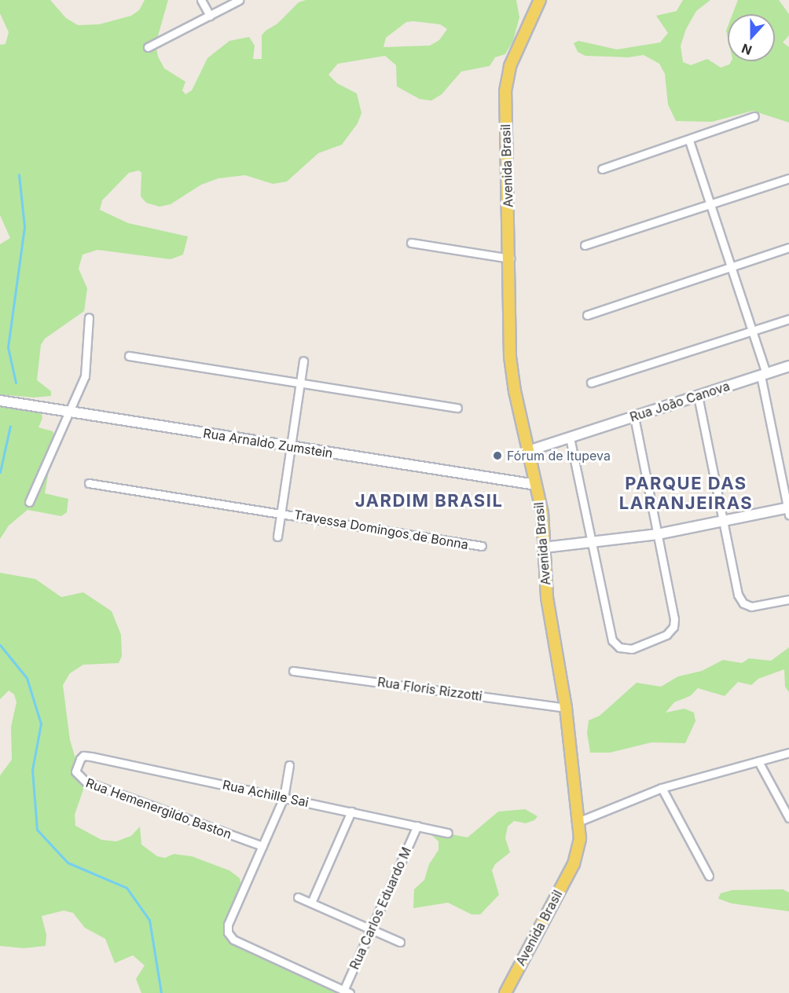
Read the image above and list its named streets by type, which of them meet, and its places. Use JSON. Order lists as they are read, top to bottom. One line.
{"streets":{"main road":["Avenida Brasil"],"street":["Rua João Canova","Rua Arnaldo Zumstein","Travessa Domingos de Bonna","Rua Floris Rizzotti","Rua Achille Sai","Rua Hemenergildo Baston","Rua Carlos Eduardo M"]},"crossings":[["Avenida Brasil","Rua João Canova"],["Avenida Brasil","Rua Arnaldo Zumstein"],["Avenida Brasil","Rua Floris Rizzotti"],["Rua Achille Sai","Rua Hemenergildo Baston"],["Rua Achille Sai","Rua Carlos Eduardo M"]],"districts":["PARQUE DAS LARANJEIRAS","JARDIM BRASIL"],"places":["Fórum de Itupeva"],"north":"bottom"}
